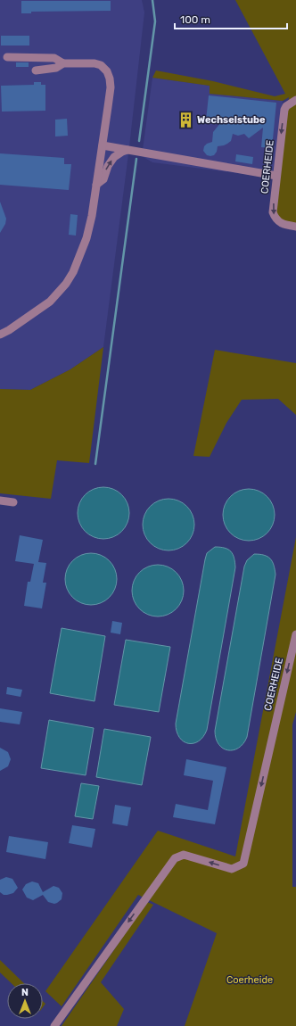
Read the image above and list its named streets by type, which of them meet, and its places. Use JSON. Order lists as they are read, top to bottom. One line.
{"streets":{"street":["COERHEIDE"]},"one_way":["COERHEIDE"],"parks":["Coerheide"],"places":{"building":["Wechselstube"]},"scale_bar":"100 m","north":"top"}
